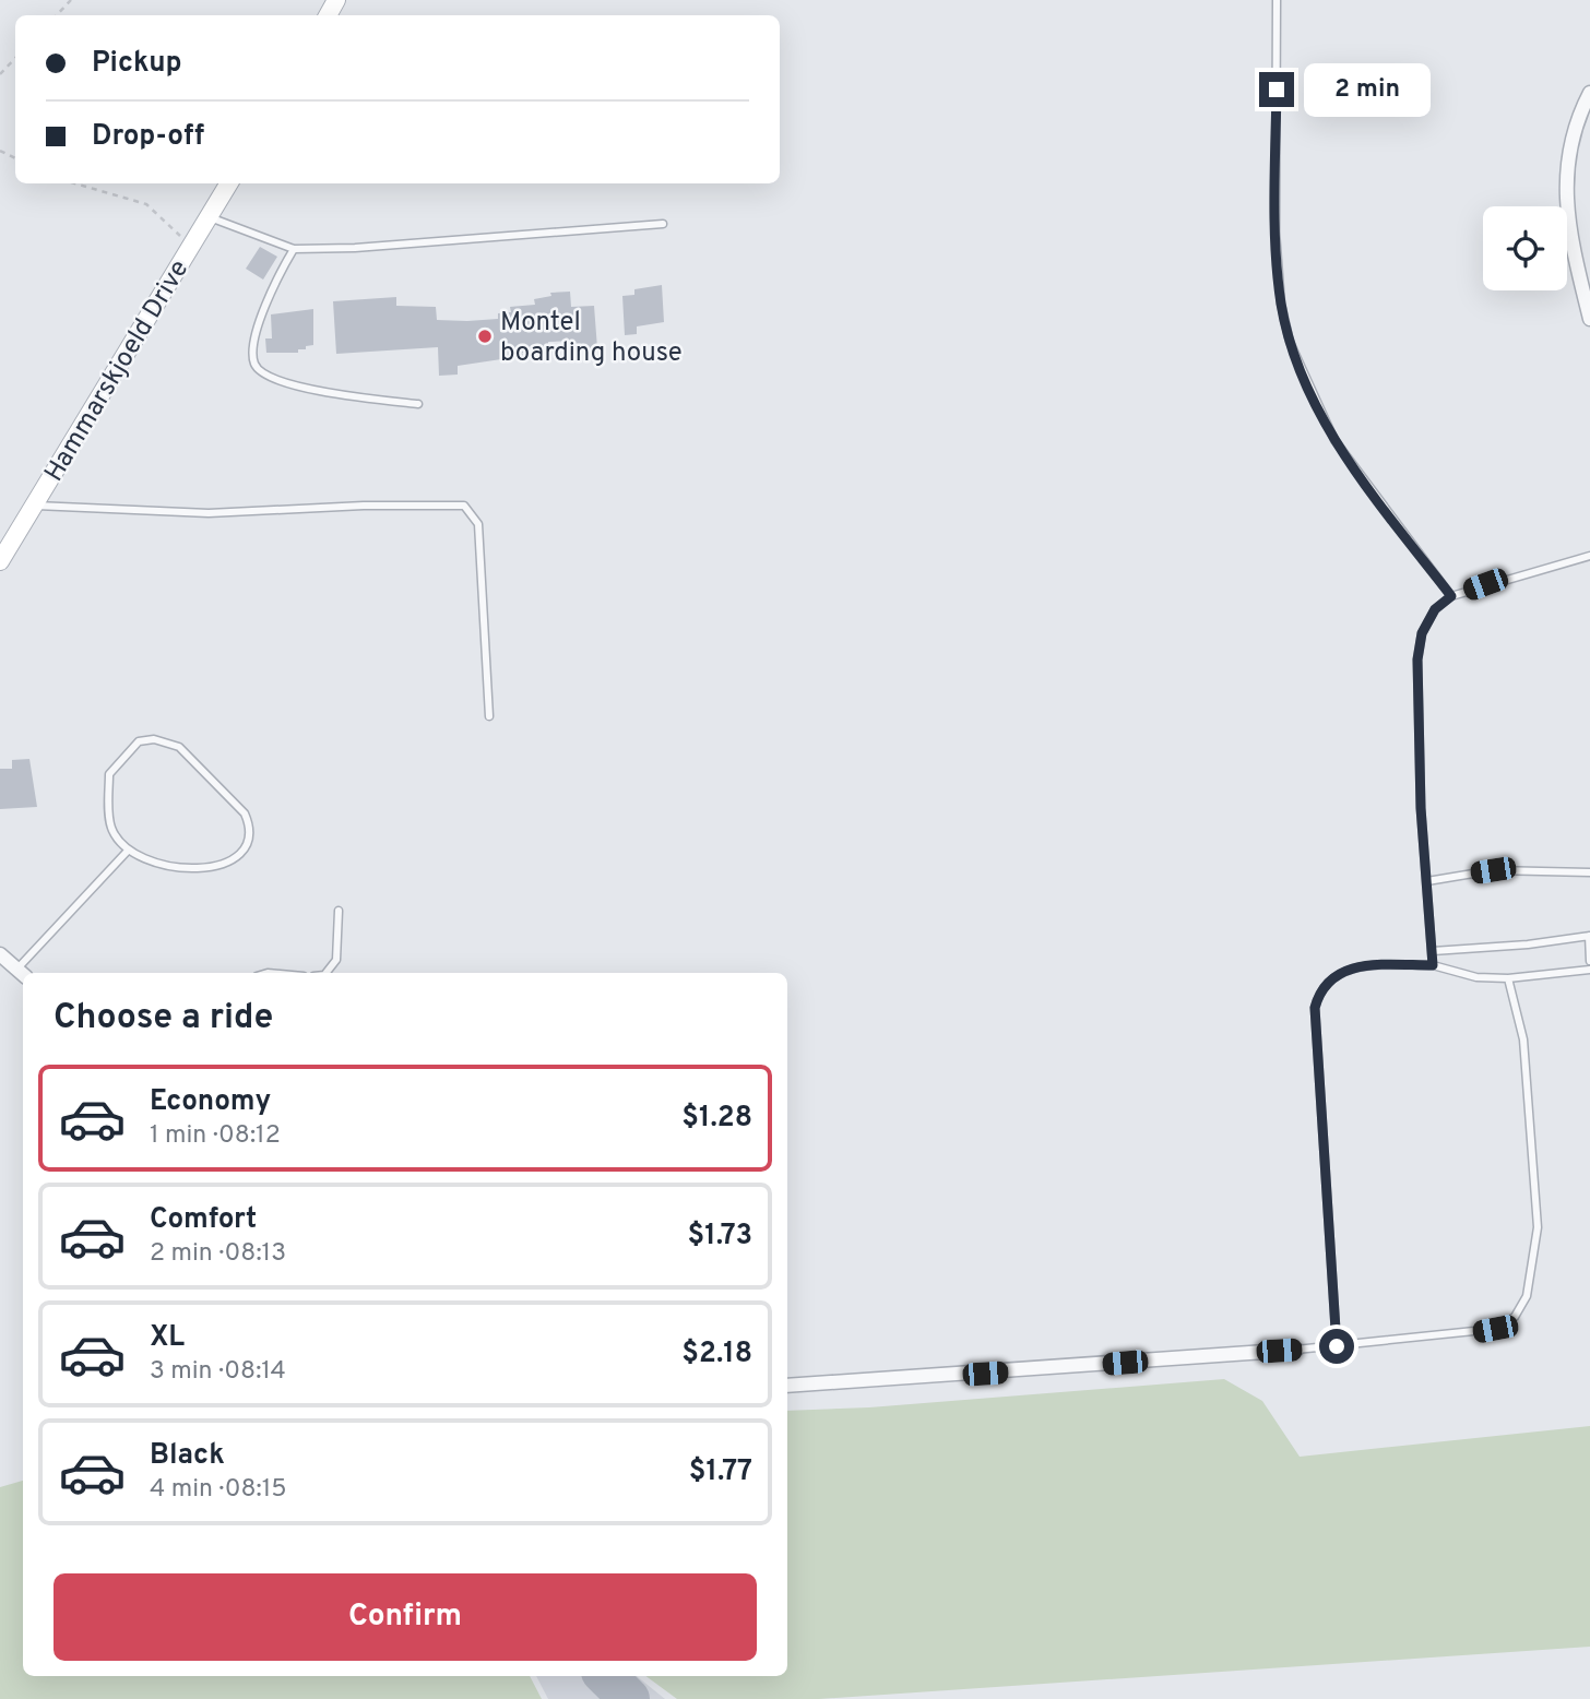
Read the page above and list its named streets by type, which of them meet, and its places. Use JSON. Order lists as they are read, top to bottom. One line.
{"streets":{"main road":["Hammarskjoeld Drive"]},"places":["Montel boarding house"],"page":{"banner":["Pickup","Drop-off"],"bubble":"2 min","heading":"Choose a ride","list":[{"name":"Economy","note":"1 min · 08:12","value":"$1.28"},{"name":"Comfort","note":"2 min · 08:13","value":"$1.73"},{"name":"XL","note":"3 min · 08:14","value":"$2.18"},{"name":"Black","note":"4 min · 08:15","value":"$1.77"}],"buttons":"Confirm"}}
